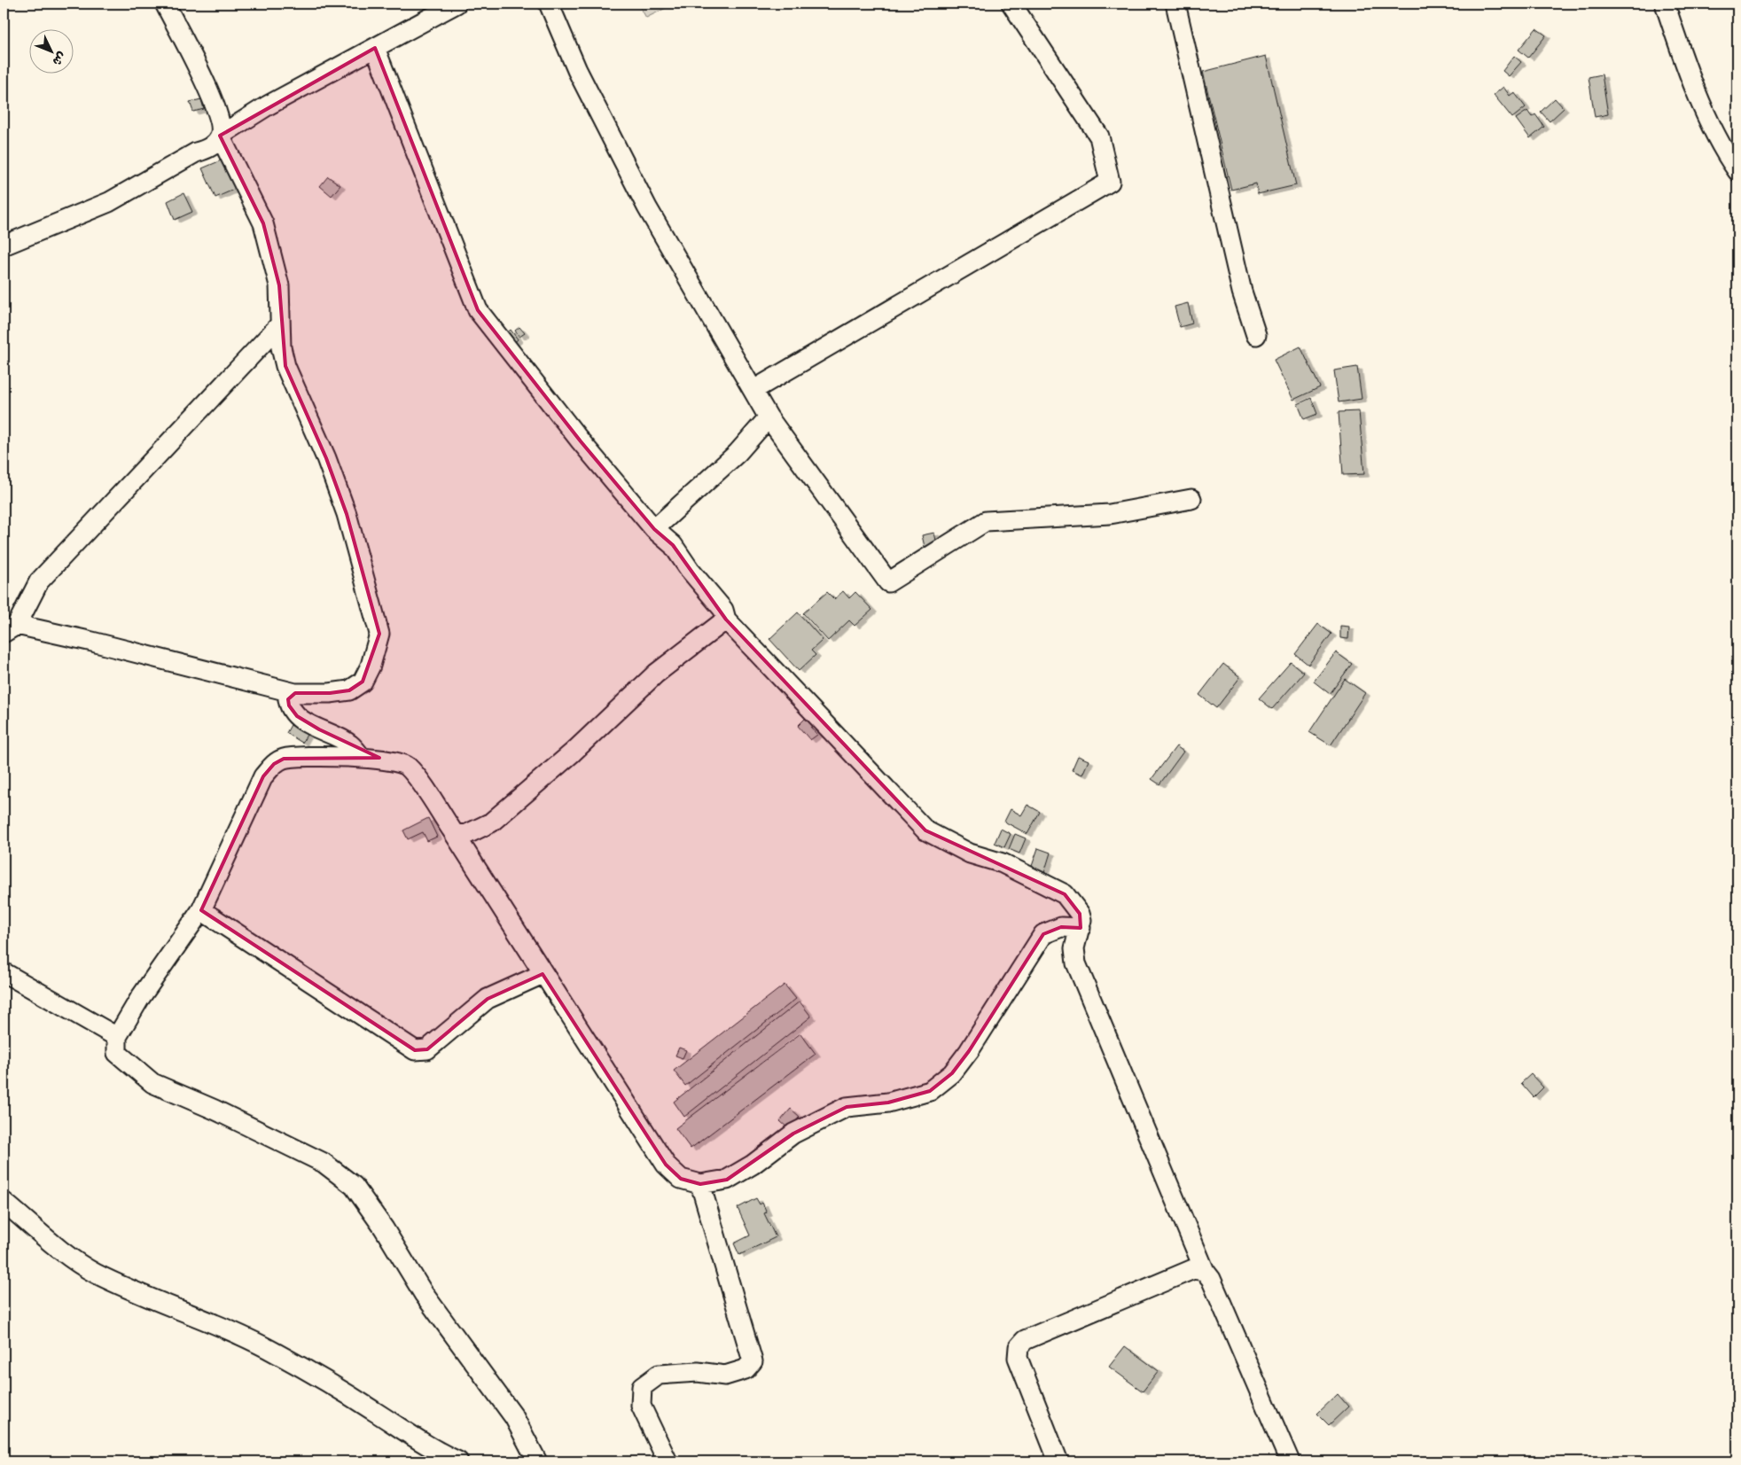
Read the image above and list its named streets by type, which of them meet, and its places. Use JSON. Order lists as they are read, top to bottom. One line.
{"north":"bottom right"}
